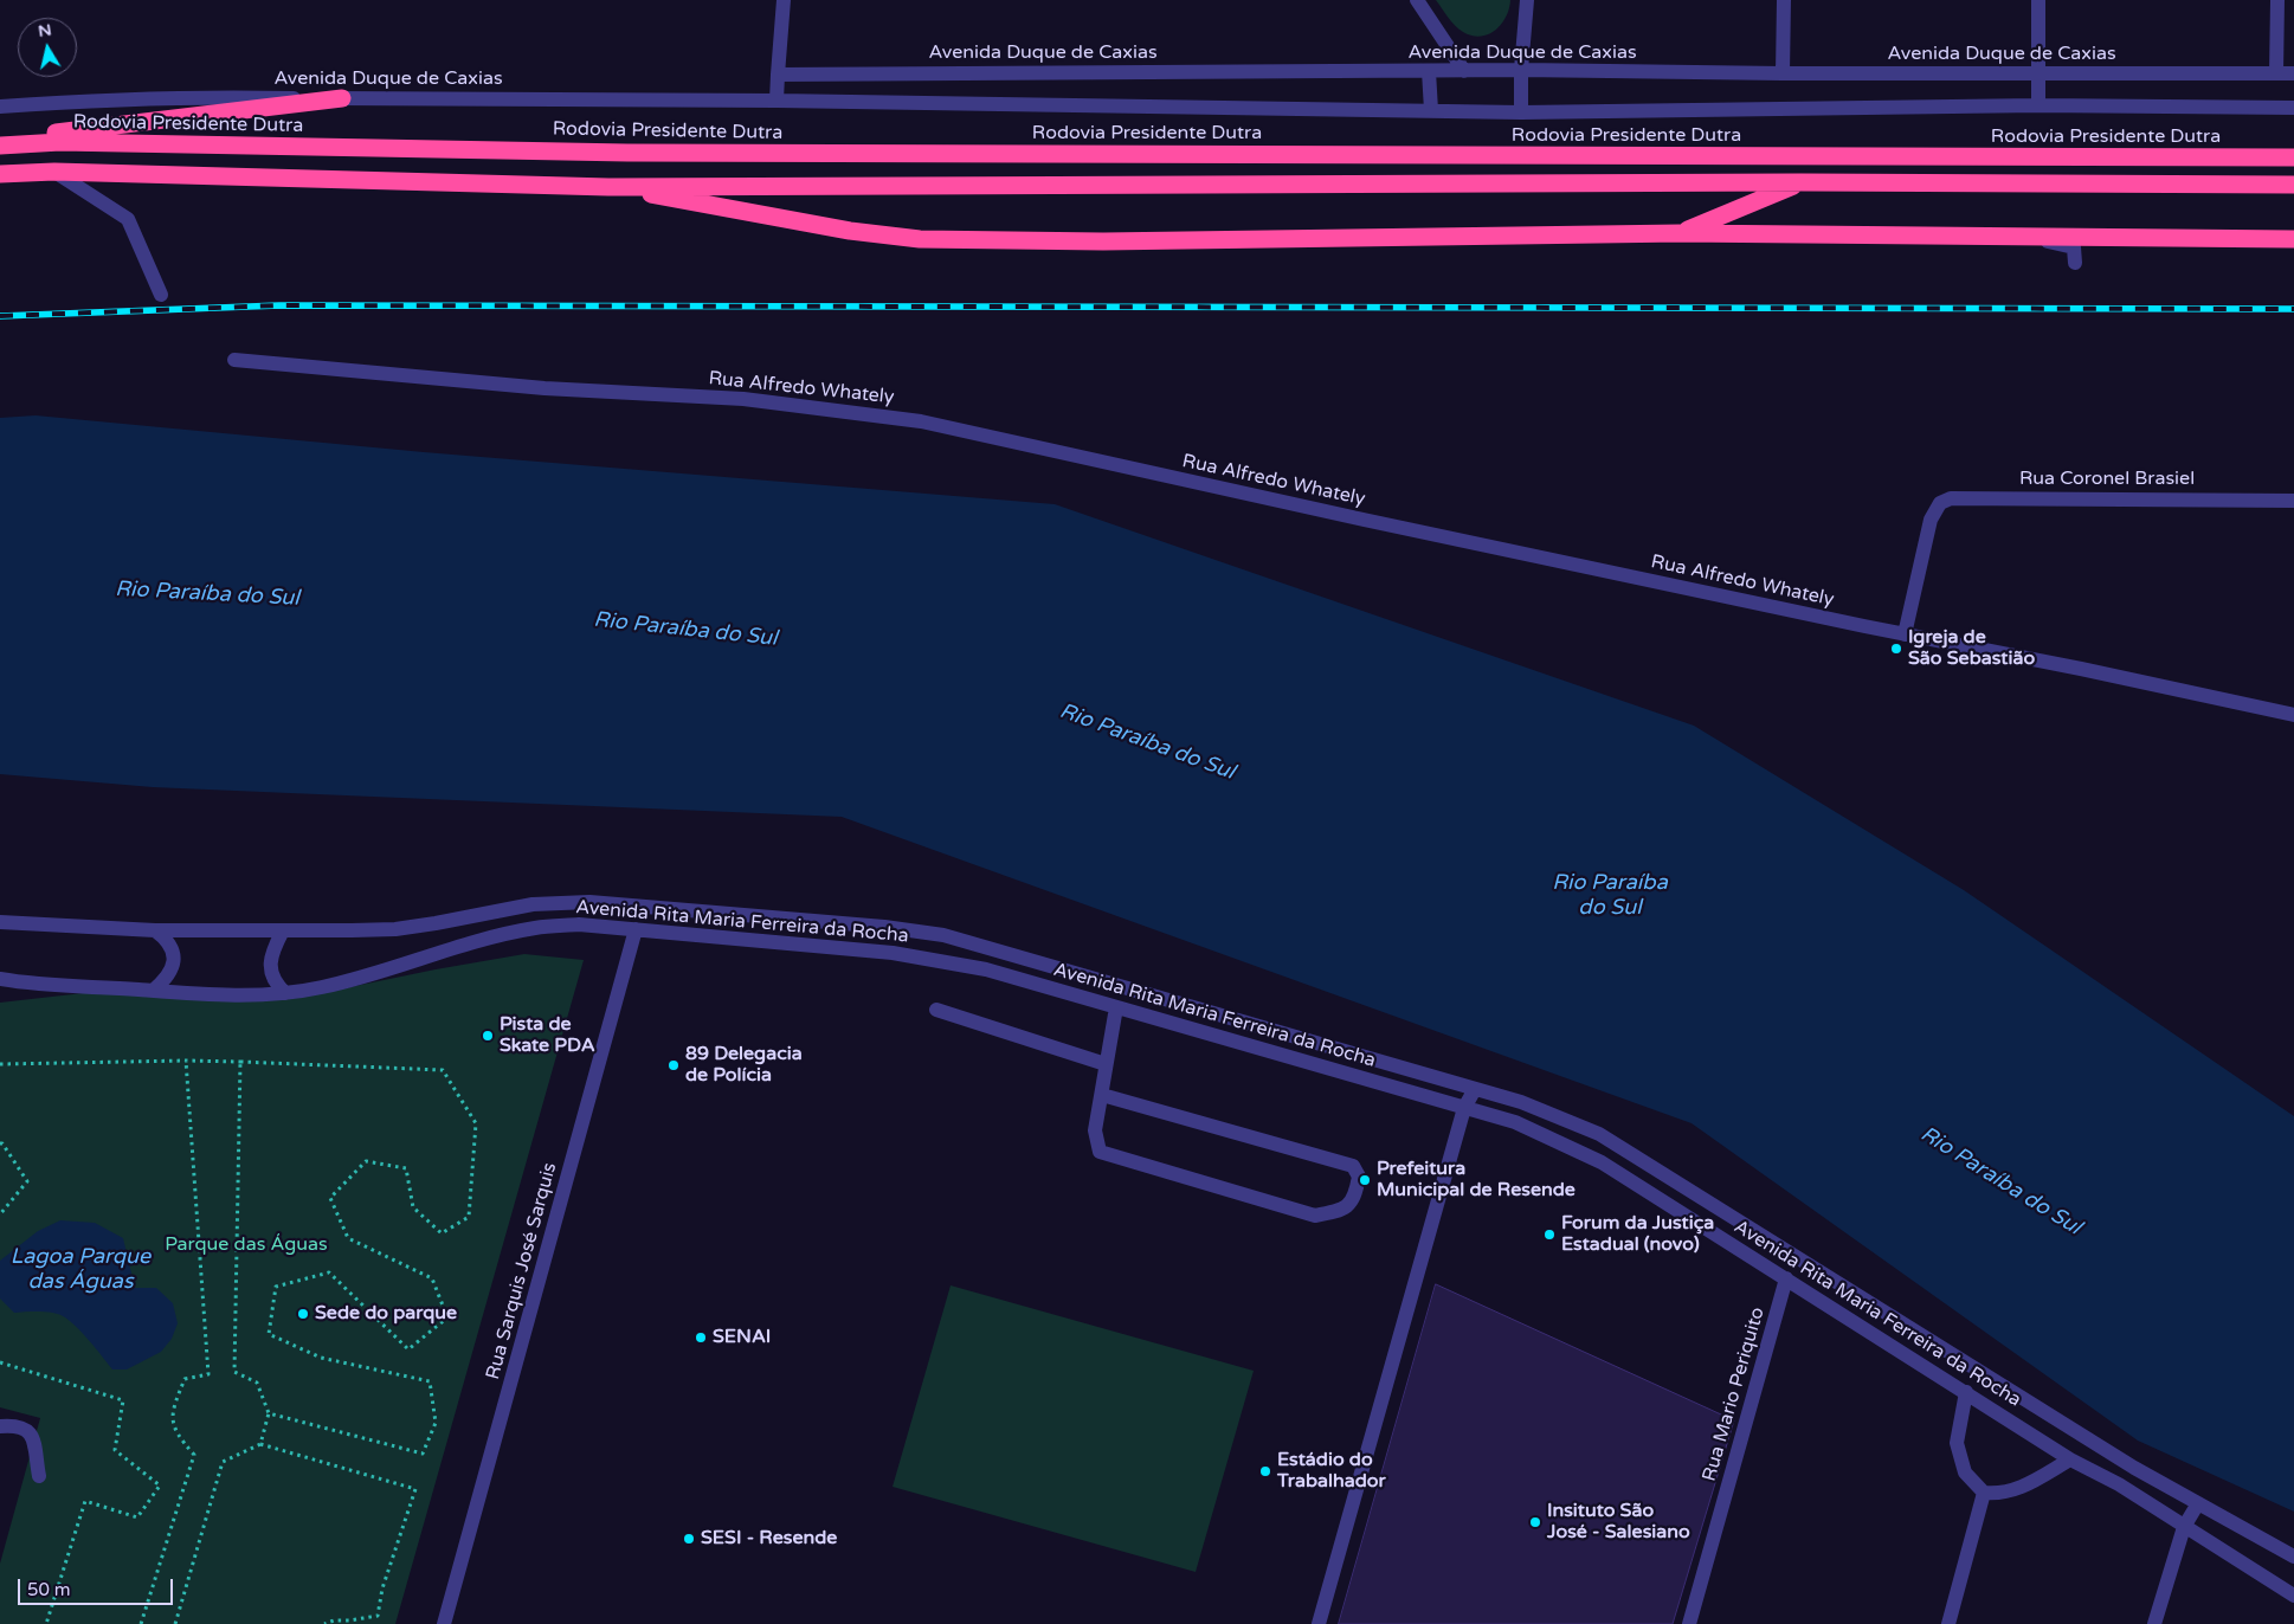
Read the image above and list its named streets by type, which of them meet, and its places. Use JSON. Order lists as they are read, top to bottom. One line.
{"streets":{"highway":["Rodovia Presidente Dutra"],"street":["Avenida Duque de Caxias","Rua Alfredo Whately","Rua Coronel Brasiel","Avenida Rita Maria Ferreira da Rocha","Rua Sarquis José Sarquis","Rua Mario Periquito"]},"crossings":[["Rua Alfredo Whately","Rua Coronel Brasiel"],["Avenida Rita Maria Ferreira da Rocha","Rua Sarquis José Sarquis"],["Avenida Rita Maria Ferreira da Rocha","Rua Mario Periquito"]],"water":["Rio Paraíba do Sul","Lagoa Parque das Águas"],"parks":["Parque das Águas"],"places":["Igreja de São Sebastião","Pista de Skate PDA","89 Delegacia de Polícia","Prefeitura Municipal de Resende","Forum da Justiça Estadual (novo)","Sede do parque","SENAI","Estádio do Trabalhador","Insituto São José - Salesiano","SESI - Resende"],"scale_bar":"50 m","north":"top"}
